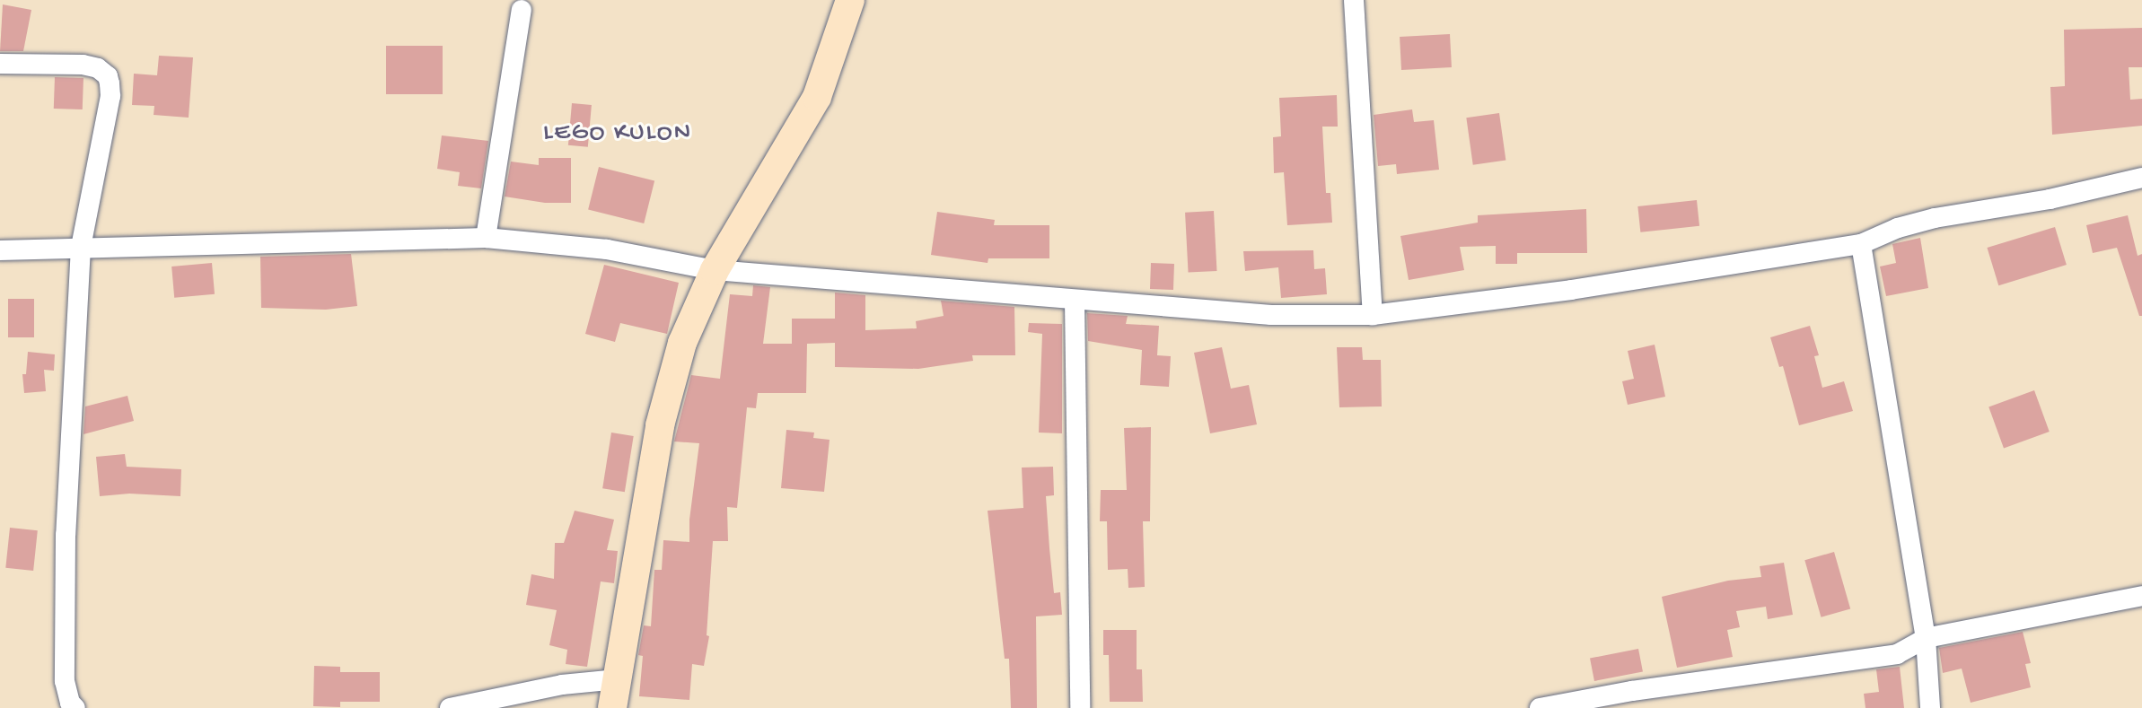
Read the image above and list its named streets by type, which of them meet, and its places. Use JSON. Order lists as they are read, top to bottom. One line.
{"districts":["LEGO KULON"]}
